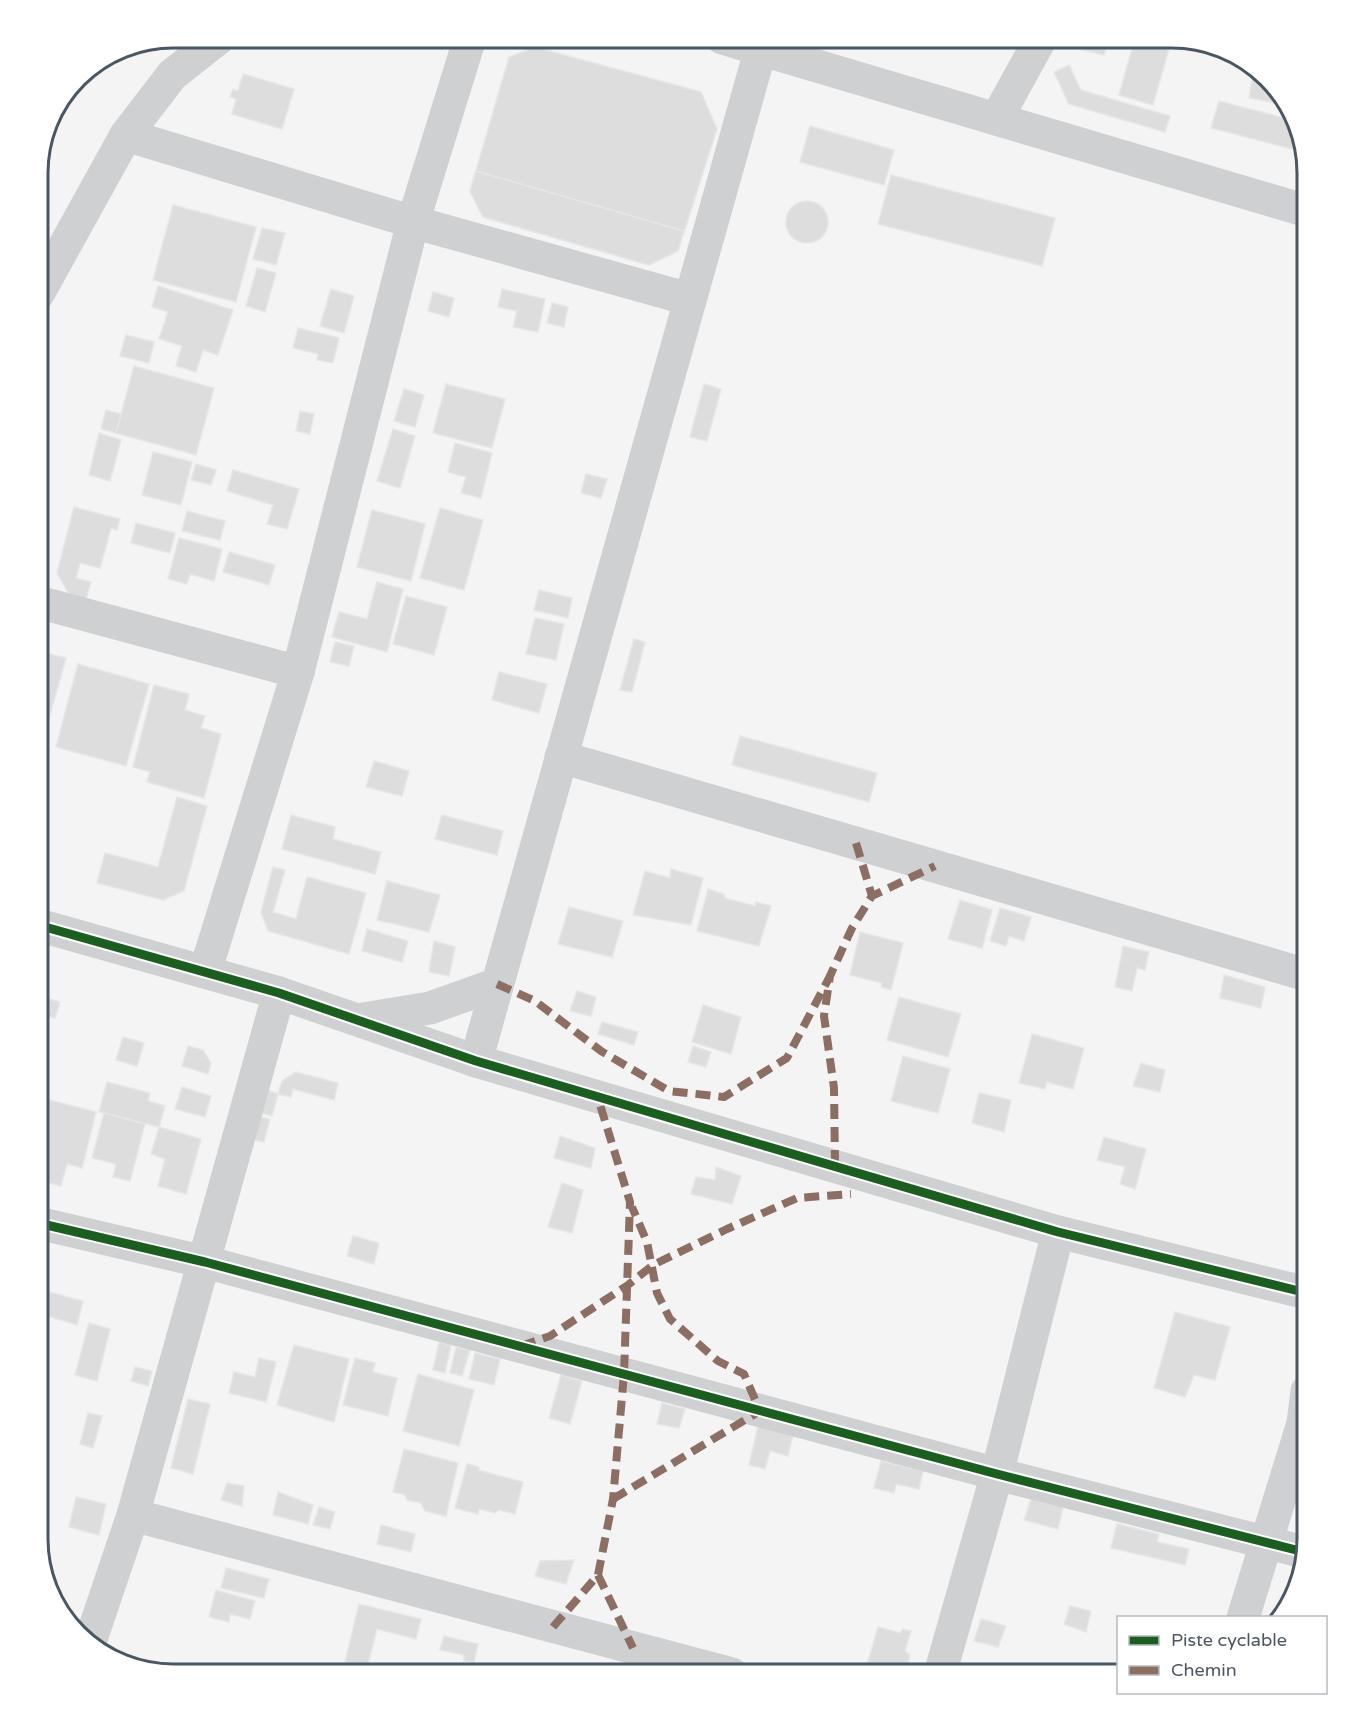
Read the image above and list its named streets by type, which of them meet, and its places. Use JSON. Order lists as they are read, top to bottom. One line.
{"legend":["Piste cyclable","Chemin"]}
